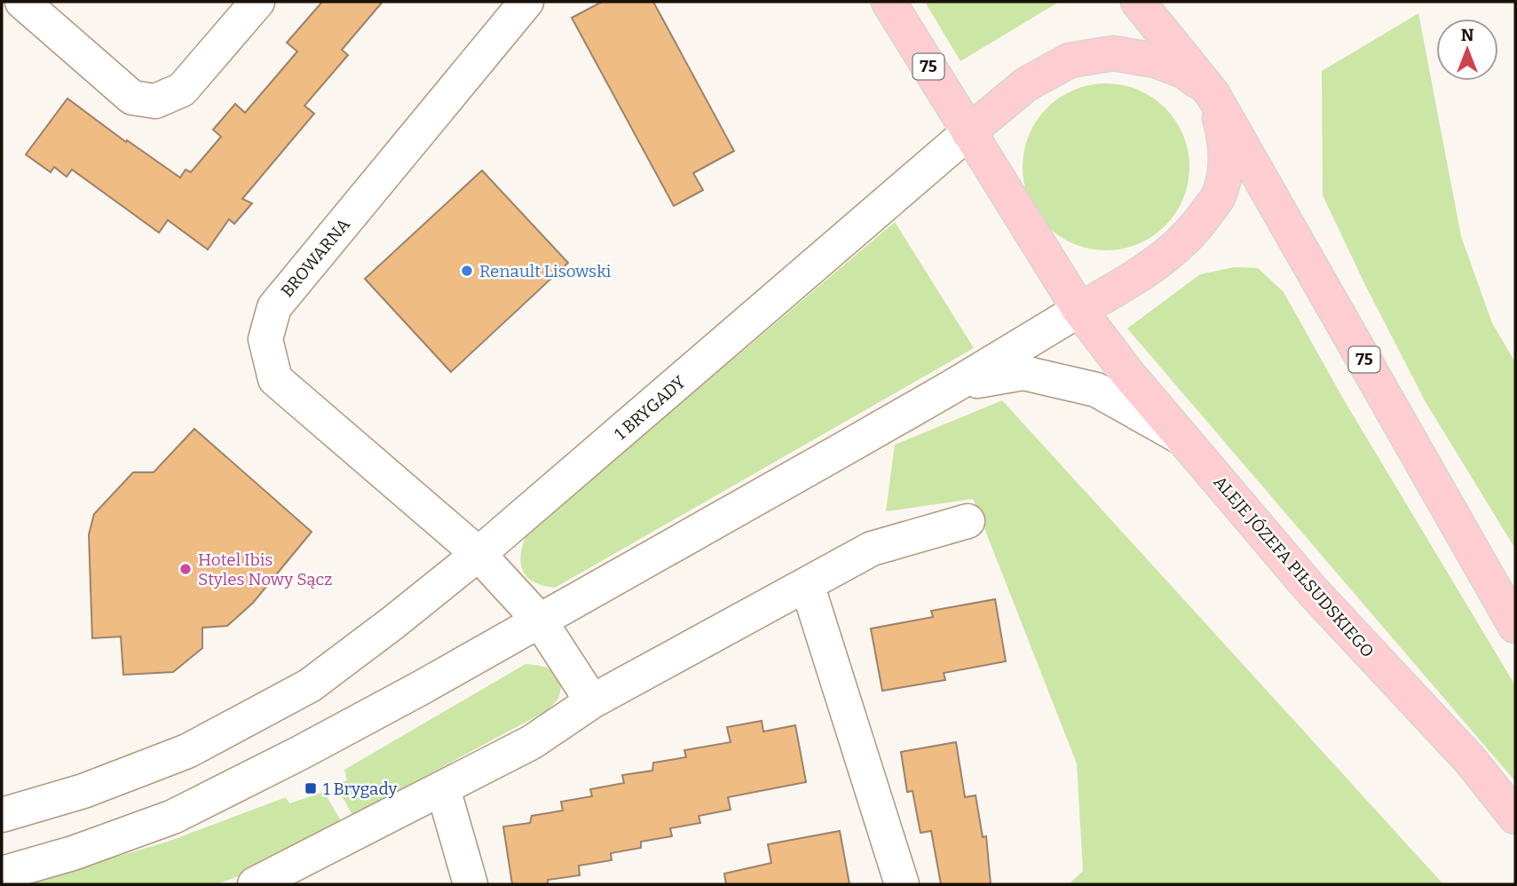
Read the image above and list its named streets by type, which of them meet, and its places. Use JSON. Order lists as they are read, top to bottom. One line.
{"streets":{"main road":["75","1 BRYGADY","ALEJE JÓZEFA PIŁSUDSKIEGO"],"street":["BROWARNA"]},"crossings":[["75","1 BRYGADY"],["BROWARNA","1 BRYGADY"],["1 BRYGADY","ALEJE JÓZEFA PIŁSUDSKIEGO"]],"places":{"other":["Renault Lisowski","Hotel Ibis Styles Nowy Sącz"],"transit":["1 Brygady"]},"north":"top"}
